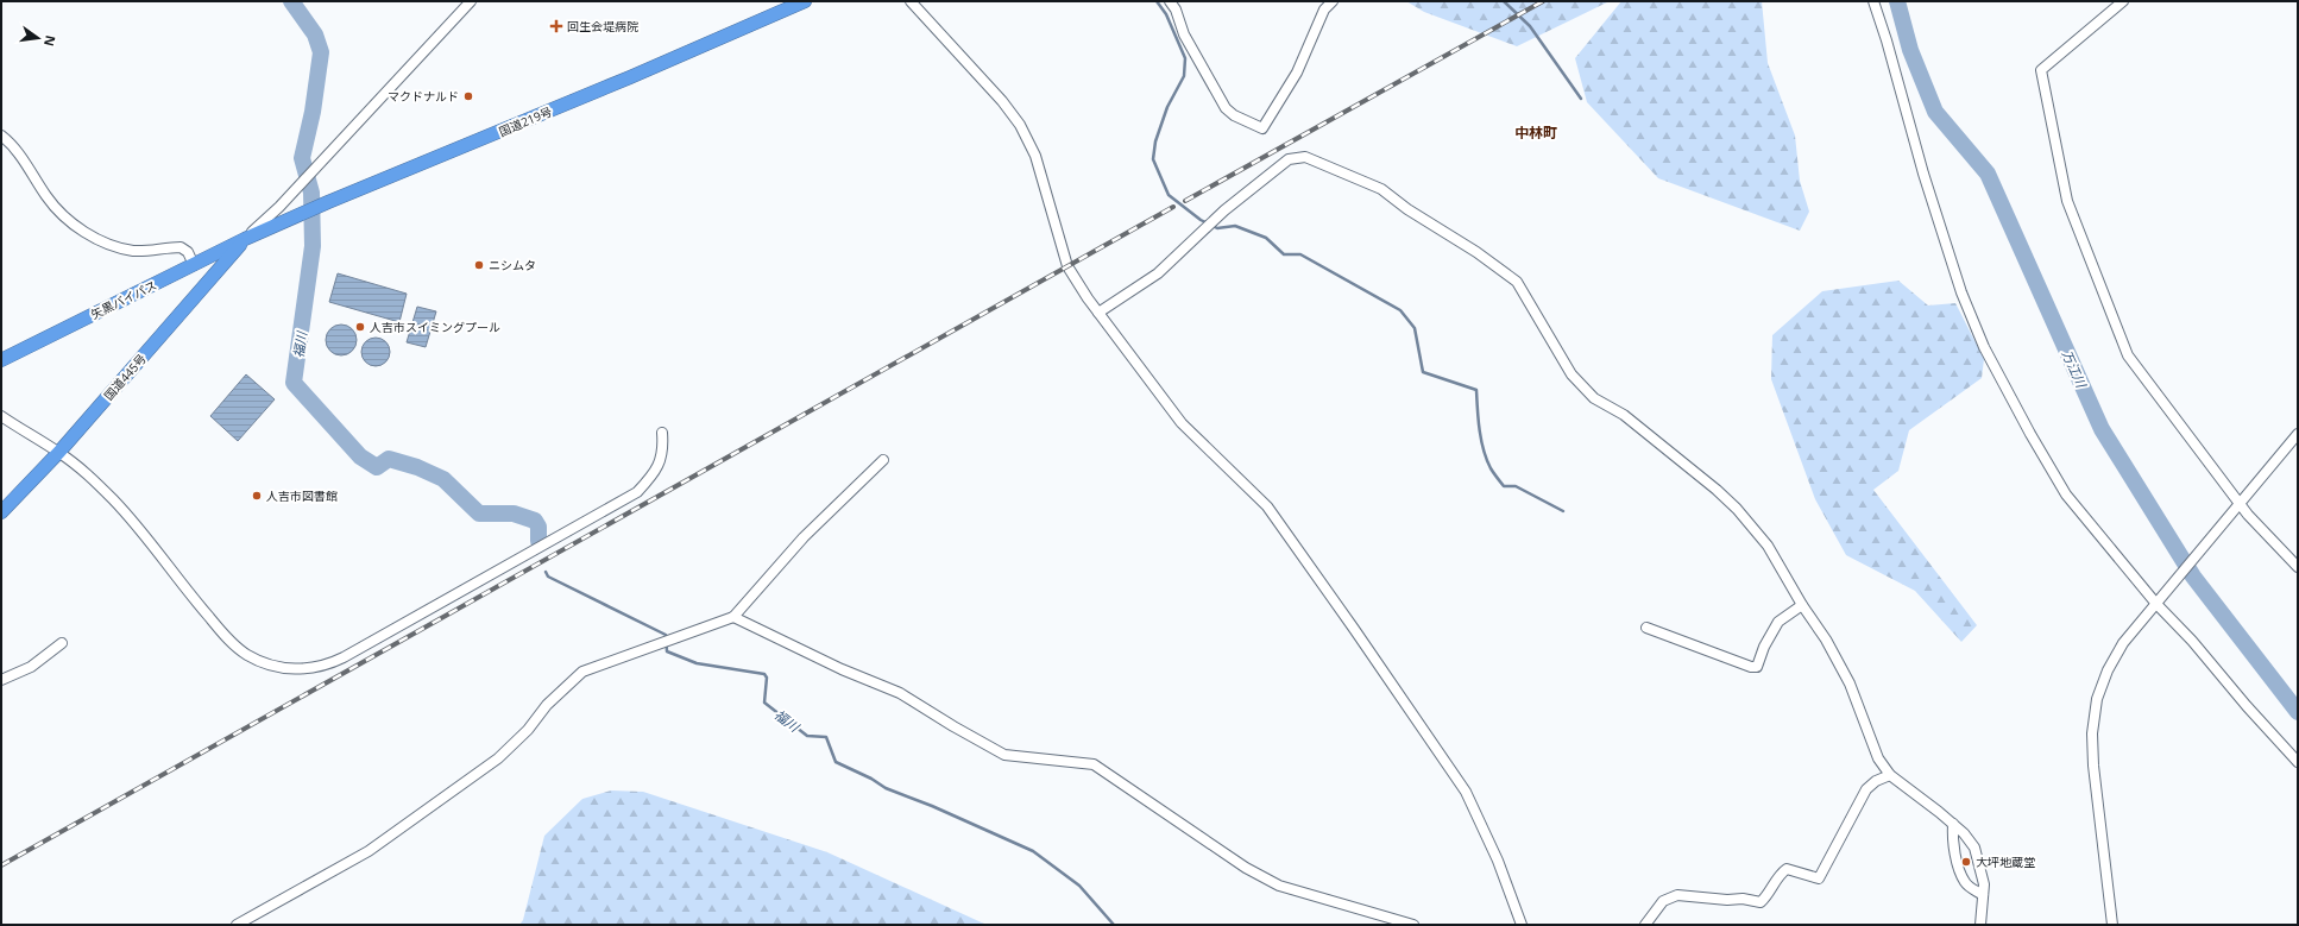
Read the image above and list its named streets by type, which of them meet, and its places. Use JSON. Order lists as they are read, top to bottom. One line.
{"streets":{"highway":["国道219号","矢黒バイパス","国道445号"]},"crossings":[["国道219号","矢黒バイパス"],["国道219号","国道445号"],["矢黒バイパス","国道445号"]],"districts":["中林町"],"water":["福川","万江川"],"places":{"health":["回生会堤病院"],"other":["マクドナルド","ニシムタ","人吉市スイミングプール","人吉市図書館","大坪地蔵堂"]},"north":"right"}
